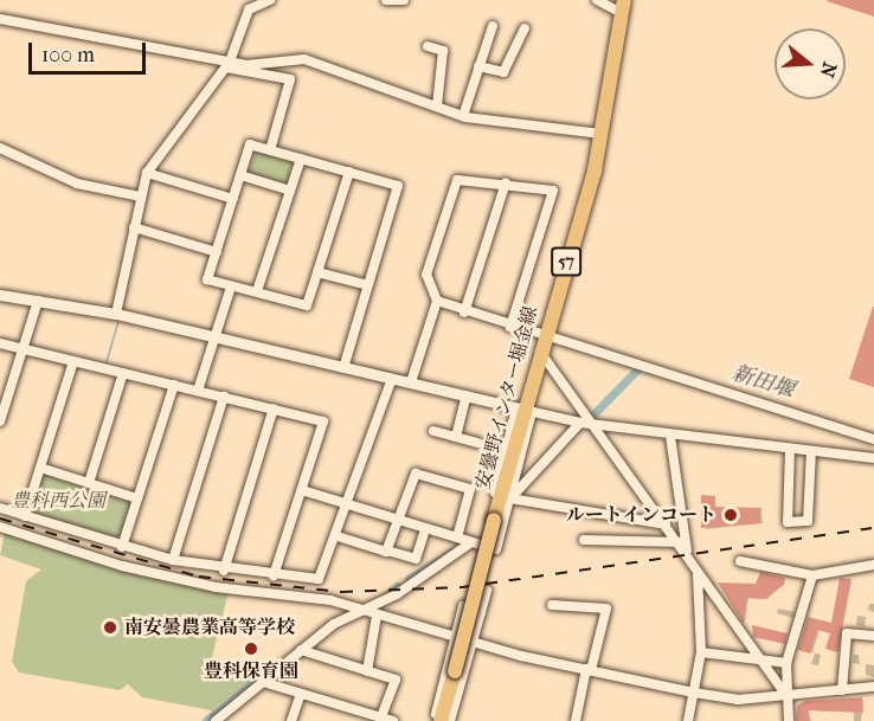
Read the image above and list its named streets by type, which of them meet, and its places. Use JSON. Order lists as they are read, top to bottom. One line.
{"streets":{"main road":["57","安曇野インター堀金線"]},"water":["新田堰"],"parks":["豊科西公園"],"places":["ルートインコート","南安曇農業高等学校","豊科保育園"],"scale_bar":"100 m","north":"right"}
